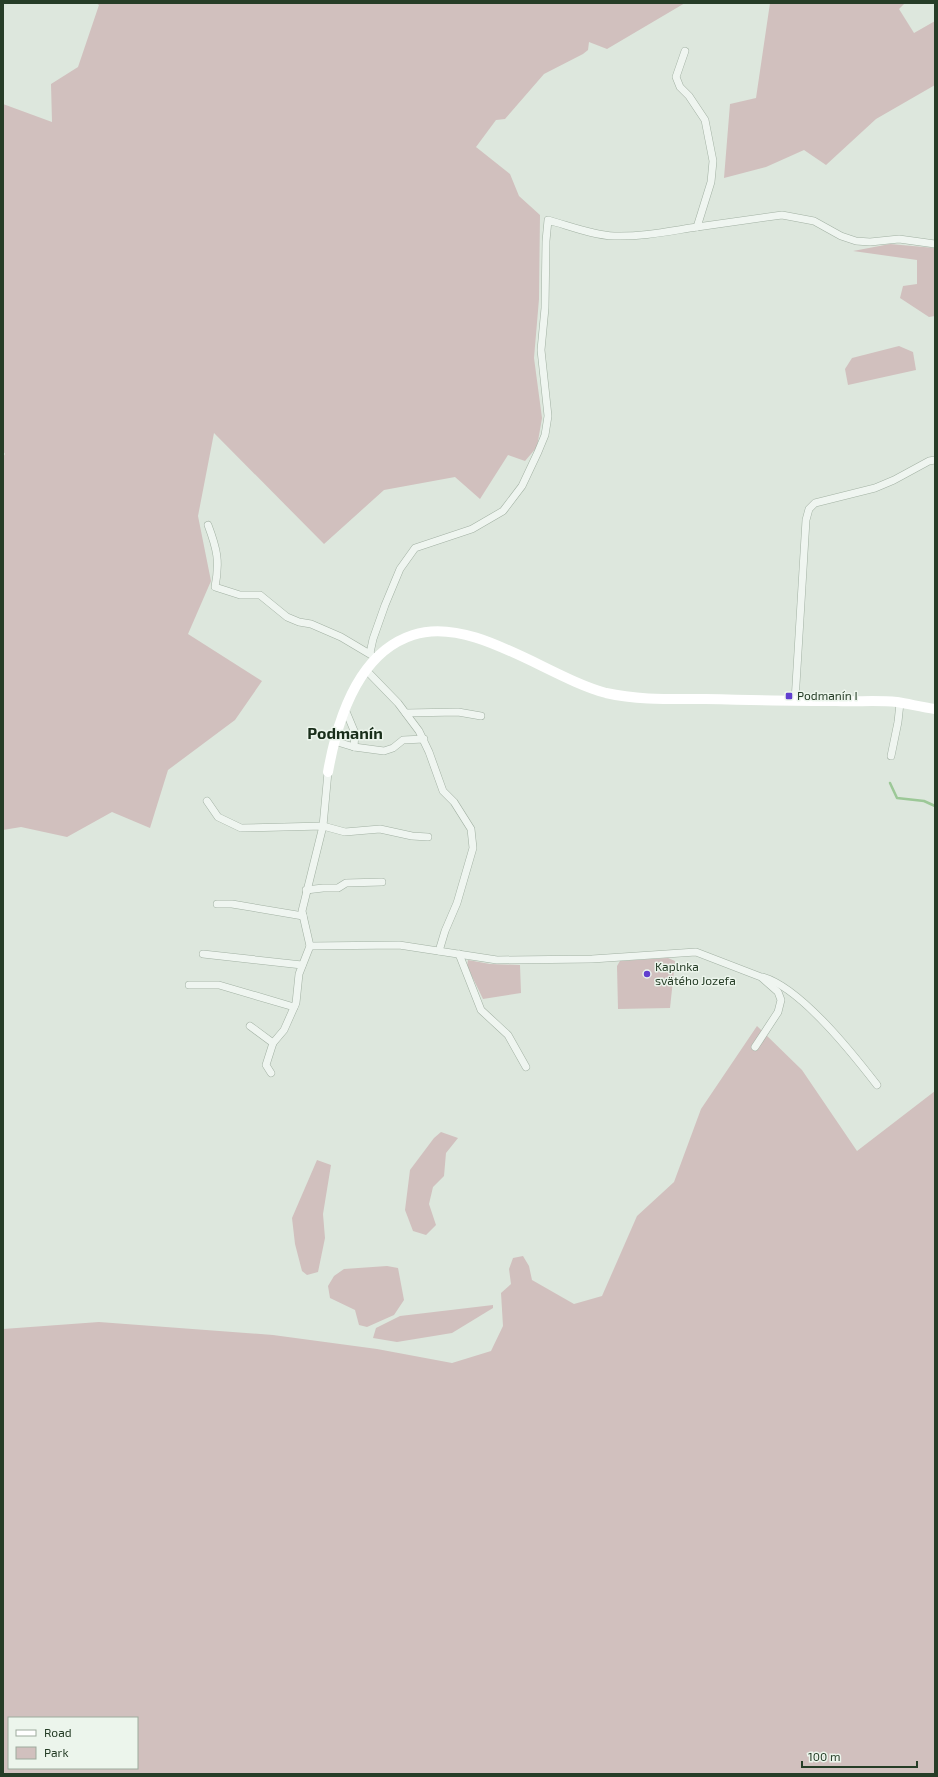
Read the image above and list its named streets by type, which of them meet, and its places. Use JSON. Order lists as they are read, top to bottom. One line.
{"districts":["Podmanín"],"places":{"transit":["Podmanín I"],"other":["Kaplnka svätého Jozefa"]},"legend":["Road","Park"],"scale_bar":"100 m"}
